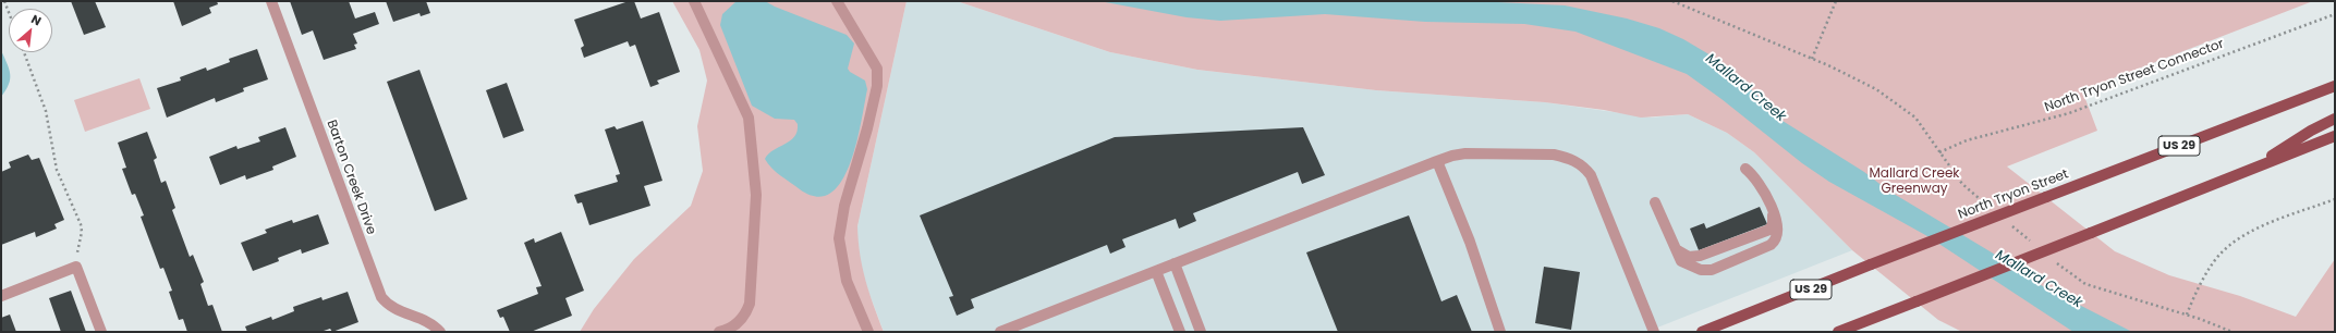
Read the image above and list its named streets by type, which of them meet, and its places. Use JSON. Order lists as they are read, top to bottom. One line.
{"streets":{"main road":["US 29","North Tryon Street"],"street":["Barton Creek Drive"],"path":["North Tryon Street Connector"]},"water":["Mallard Creek"],"parks":["Mallard Creek Greenway"],"north":"top right"}
